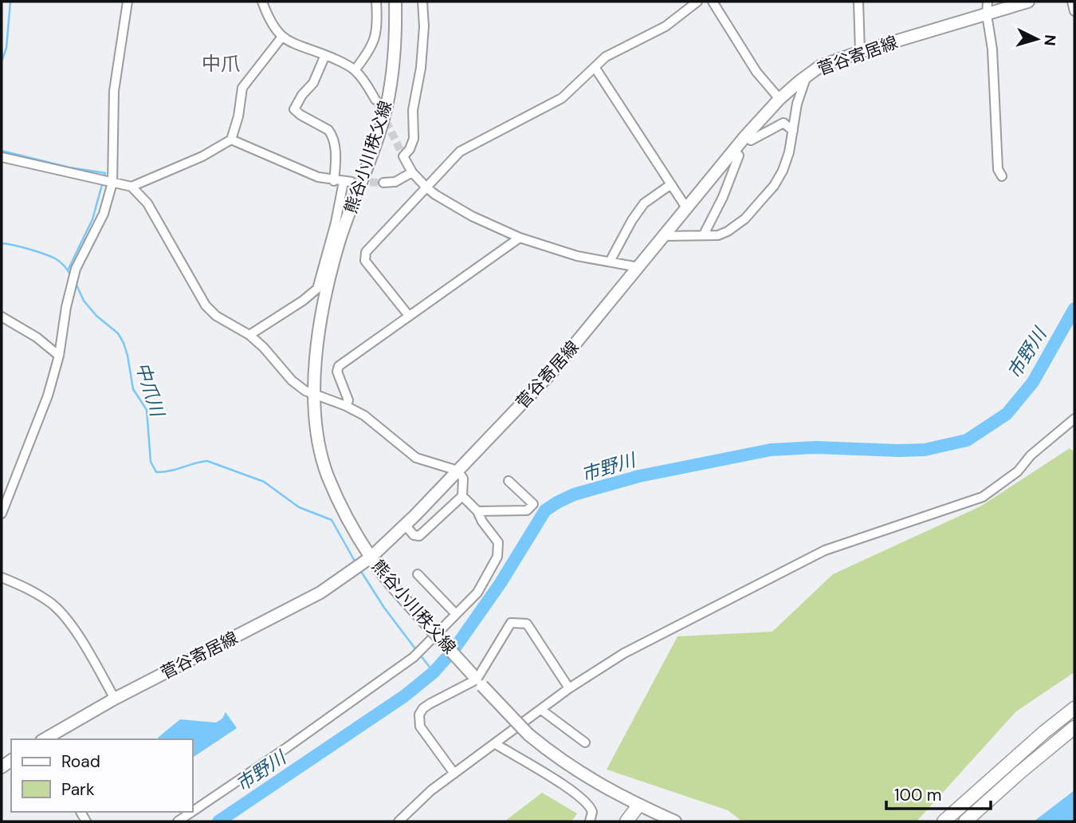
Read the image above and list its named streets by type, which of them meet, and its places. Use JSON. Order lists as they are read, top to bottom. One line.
{"streets":{"main road":["菅谷寄居線","熊谷小川秩父線"]},"crossings":[["菅谷寄居線","熊谷小川秩父線"]],"districts":["中爪"],"water":["市野川","中爪川"],"legend":["Road","Park"],"scale_bar":"100 m","north":"right"}
